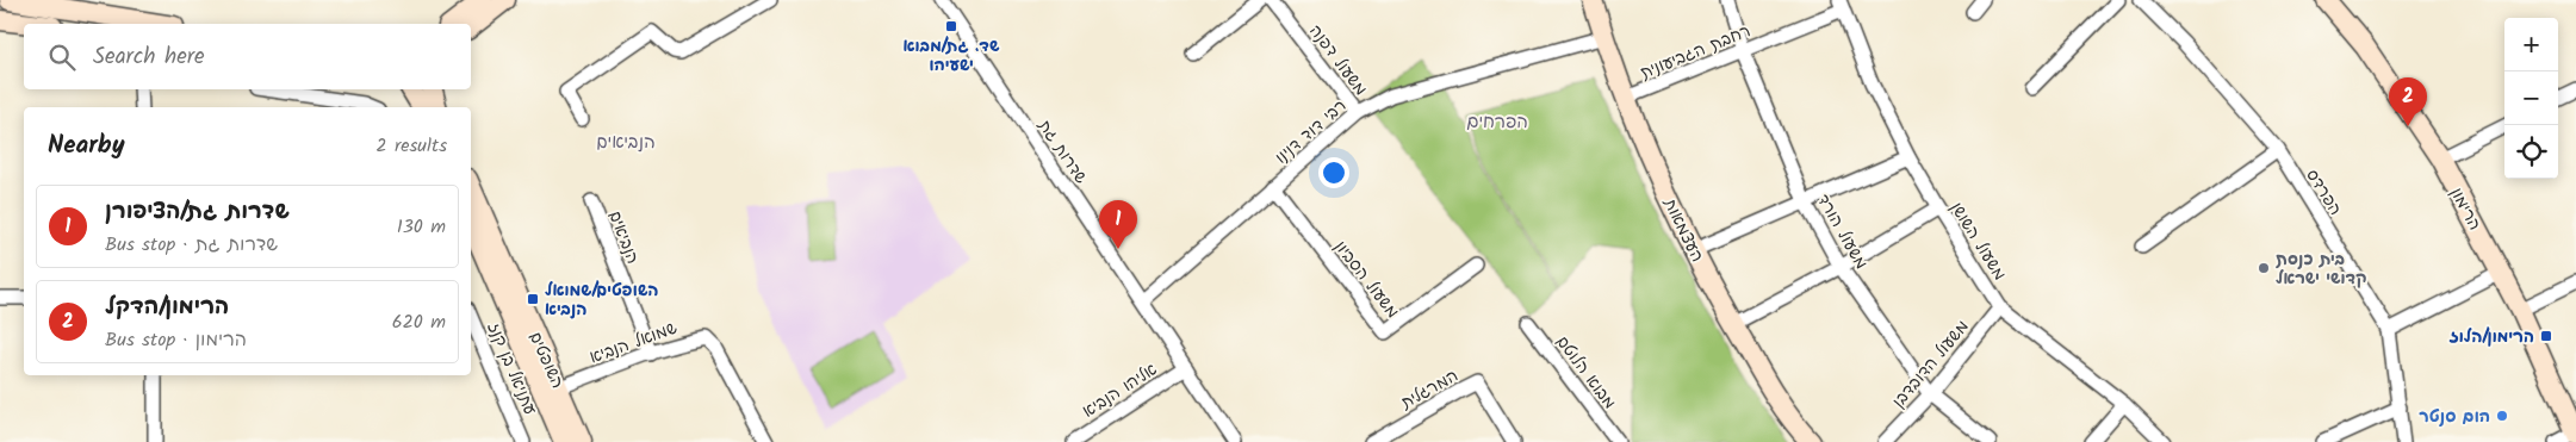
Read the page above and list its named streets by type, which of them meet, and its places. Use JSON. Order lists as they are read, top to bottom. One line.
{"streets":{"street":["רחבת הגביעונית","משעול דפנה","רבי דוד דנינו","שדרות גת","הפרדס","הרימון","העצמאות","משעול הורד","הנביאים","משעול השושן","משעול הסביון","שמואל הנביא","השופטים","משעול הדובדבן","עתניאל בן קנז","מבוא הלוטם","המרגלית","אליהו הנביא"]},"crossings":[["רחבת הגביעונית","העצמאות"],["רחבת הגביעונית","משעול הורד"],["רחבת הגביעונית","משעול השושן"],["משעול דפנה","רבי דוד דנינו"],["רבי דוד דנינו","שדרות גת"],["רבי דוד דנינו","העצמאות"],["רבי דוד דנינו","משעול הסביון"],["שדרות גת","אליהו הנביא"],["משעול הורד","משעול הדובדבן"],["הנביאים","שמואל הנביא"],["משעול השושן","משעול הדובדבן"],["שמואל הנביא","השופטים"]],"districts":["הפרחים","הנביאים"],"places":{"transit":["שד. גת/מבוא ישעיהו","השופטים/שמואל הנביא","הרימון/הלוז"],"other":["בית כנסת קדושי ישראל","הום סנטר"]},"page":{"map_buttons":["+","−"],"search":"Search here","pins":["2","1"],"heading":["Nearby","2 results"],"list":[{"mark":"1","name":"שדרות גת/הציפורן","note":"Bus stop · שדרות גת","value":"130 m"},{"mark":"2","name":"הרימון/הדקל","note":"Bus stop · הרימון","value":"620 m"}]}}
